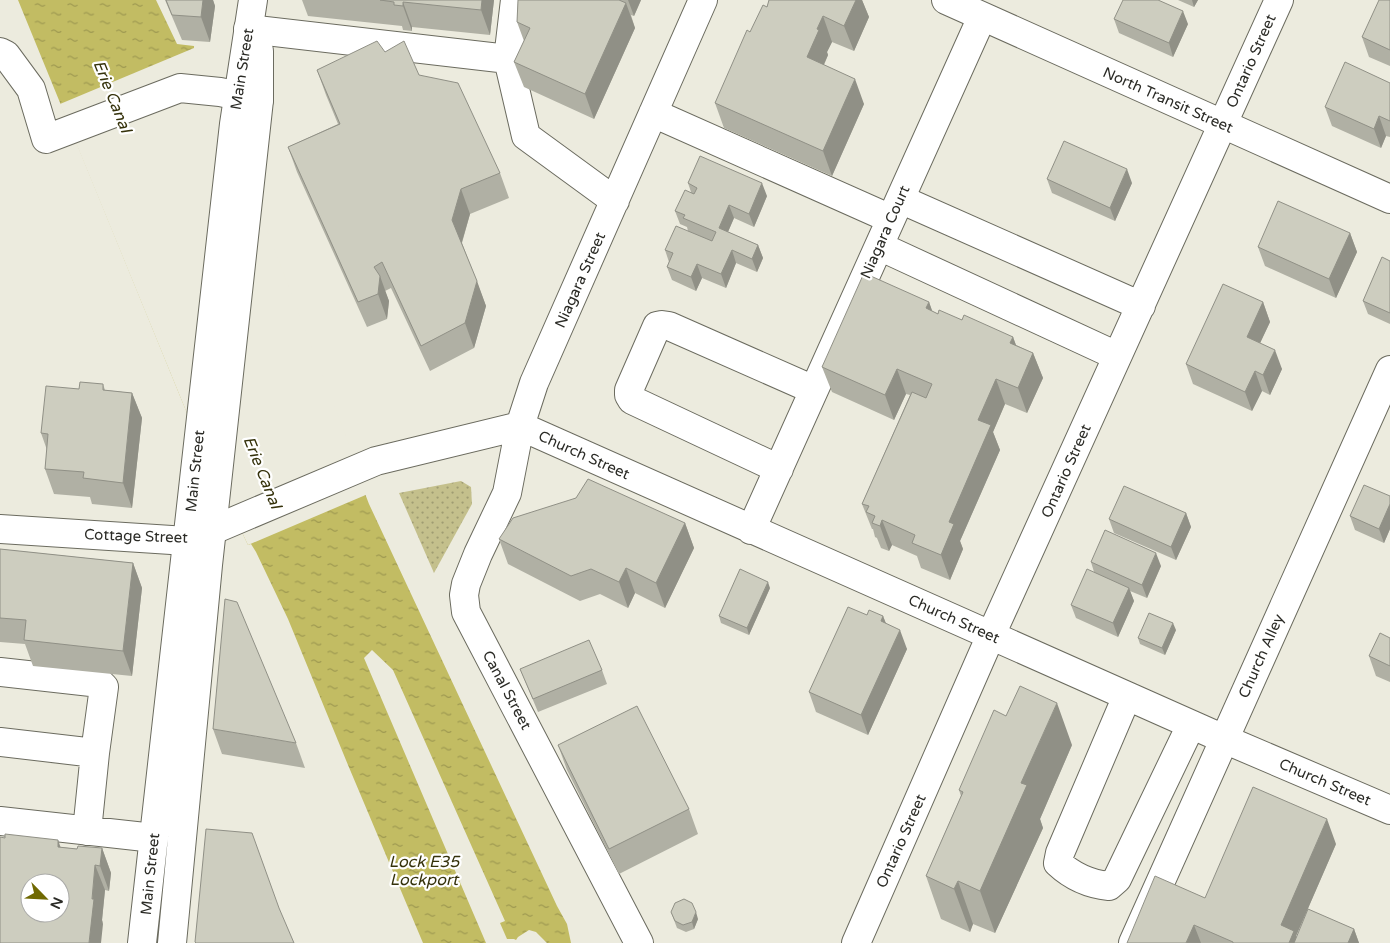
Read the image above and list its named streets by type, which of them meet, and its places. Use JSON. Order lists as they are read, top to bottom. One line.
{"streets":{"street":["Ontario Street","Main Street","North Transit Street","Niagara Court","Niagara Street","Church Street","Cottage Street","Church Alley","Canal Street"]},"crossings":[["Ontario Street","North Transit Street"],["Ontario Street","Church Street"],["Main Street","Cottage Street"],["North Transit Street","Niagara Court"],["Niagara Court","Church Street"],["Niagara Street","Church Street"],["Niagara Street","Cottage Street"],["Niagara Street","Canal Street"],["Church Street","Cottage Street"],["Church Street","Church Alley"],["Church Street","Canal Street"],["Cottage Street","Canal Street"]],"water":["Erie Canal","Lock E35 Lockport"],"north":"bottom right"}
